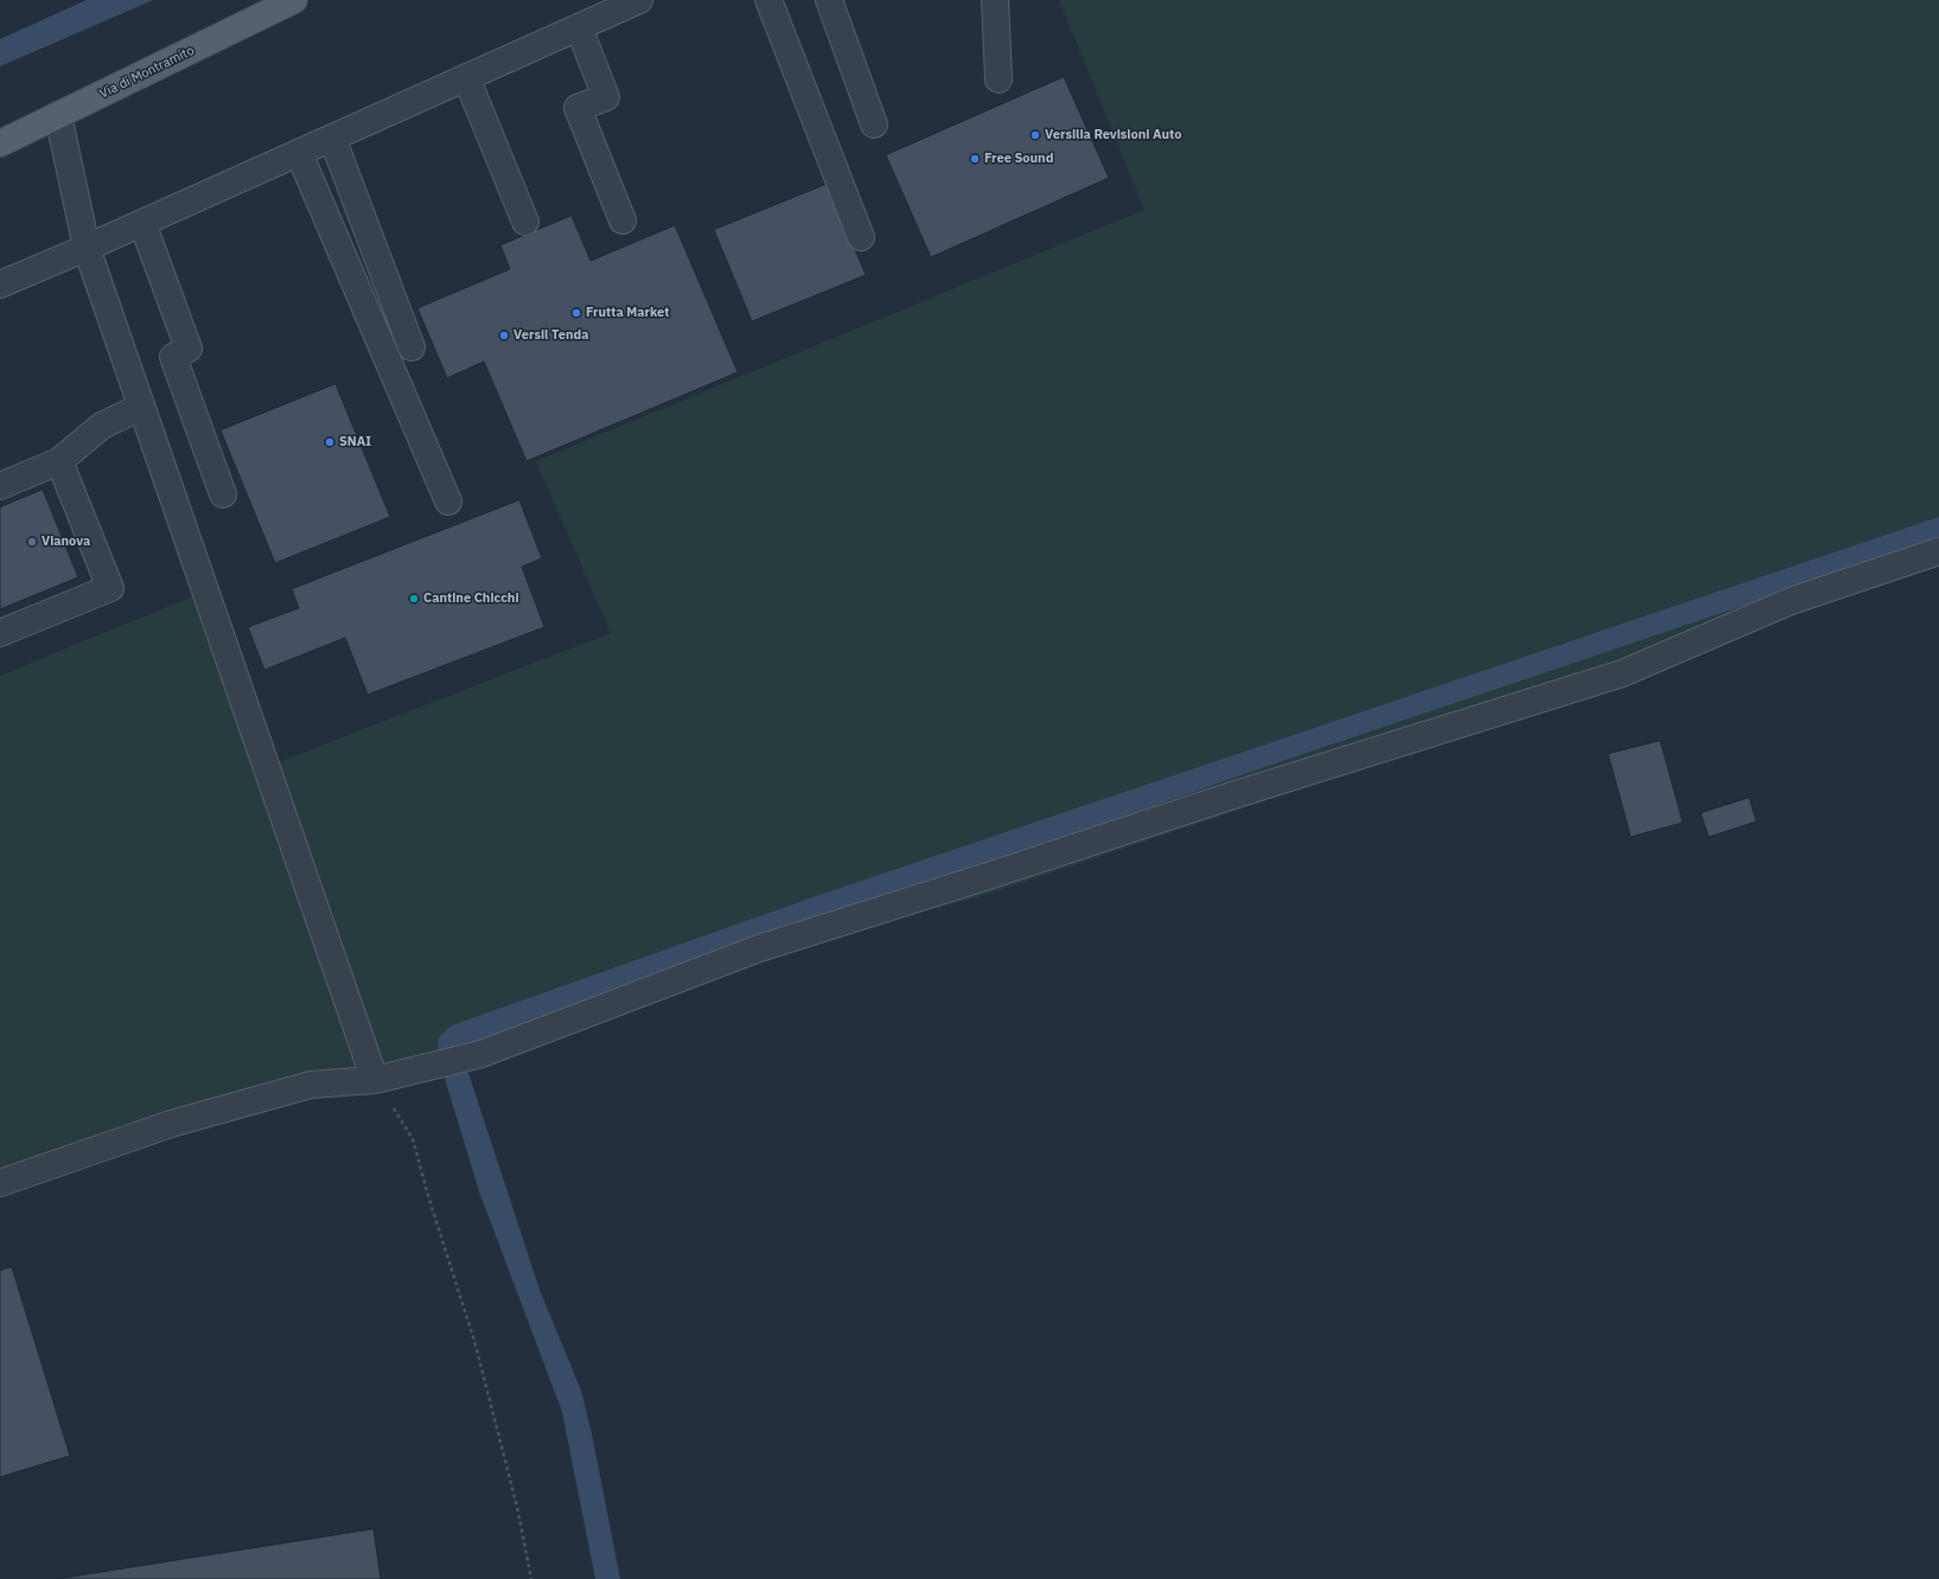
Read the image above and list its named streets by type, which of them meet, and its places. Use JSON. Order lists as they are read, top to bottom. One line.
{"streets":{"main road":["Via di Montramito"]},"places":["Versilia Revisioni Auto","Free Sound","Frutta Market","Versil Tenda","SNAI","Vianova","Cantine Chicchi"]}
